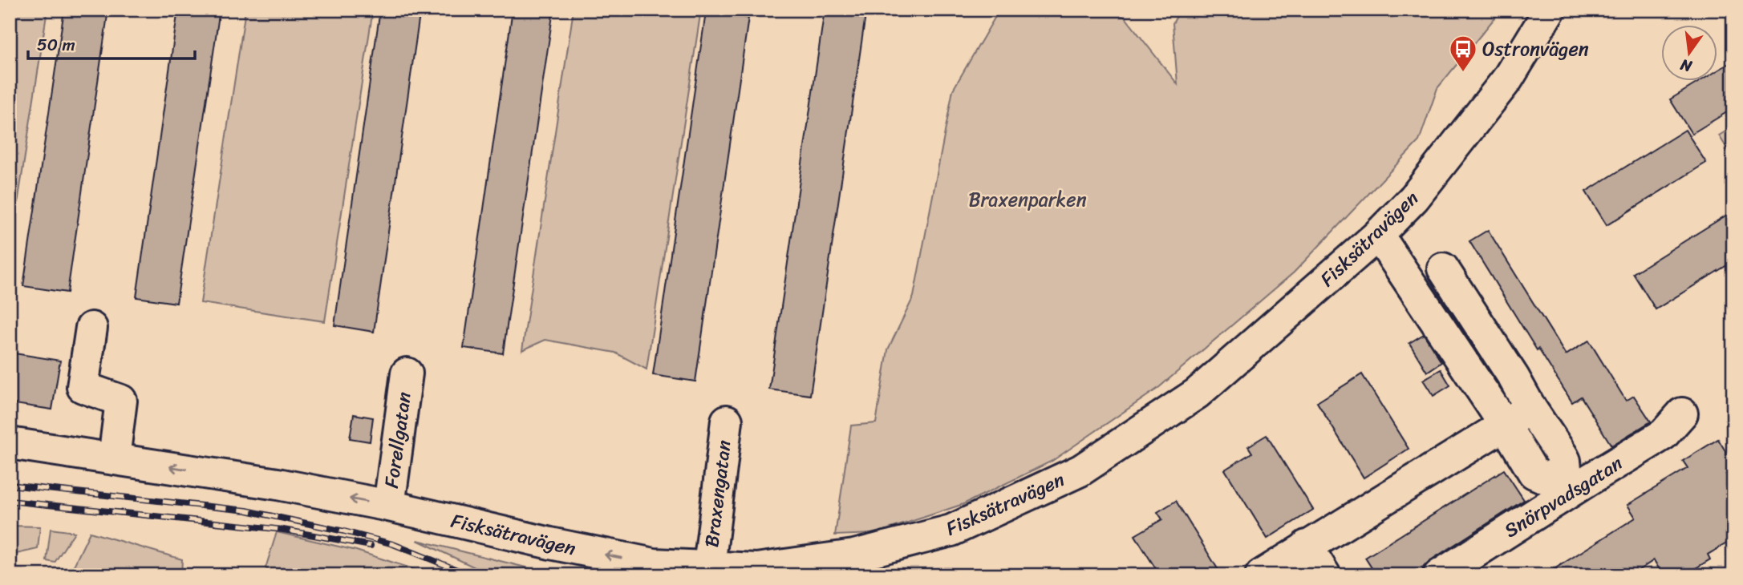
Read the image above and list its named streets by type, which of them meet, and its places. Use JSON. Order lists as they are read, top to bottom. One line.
{"streets":{"street":["Fisksätravägen","Forellgatan","Braxengatan","Snörpvadsgatan"]},"crossings":[["Fisksätravägen","Forellgatan"],["Fisksätravägen","Braxengatan"]],"parks":["Braxenparken"],"places":{"bus stop":["Ostronvägen"]},"scale_bar":"50 m","north":"bottom"}
